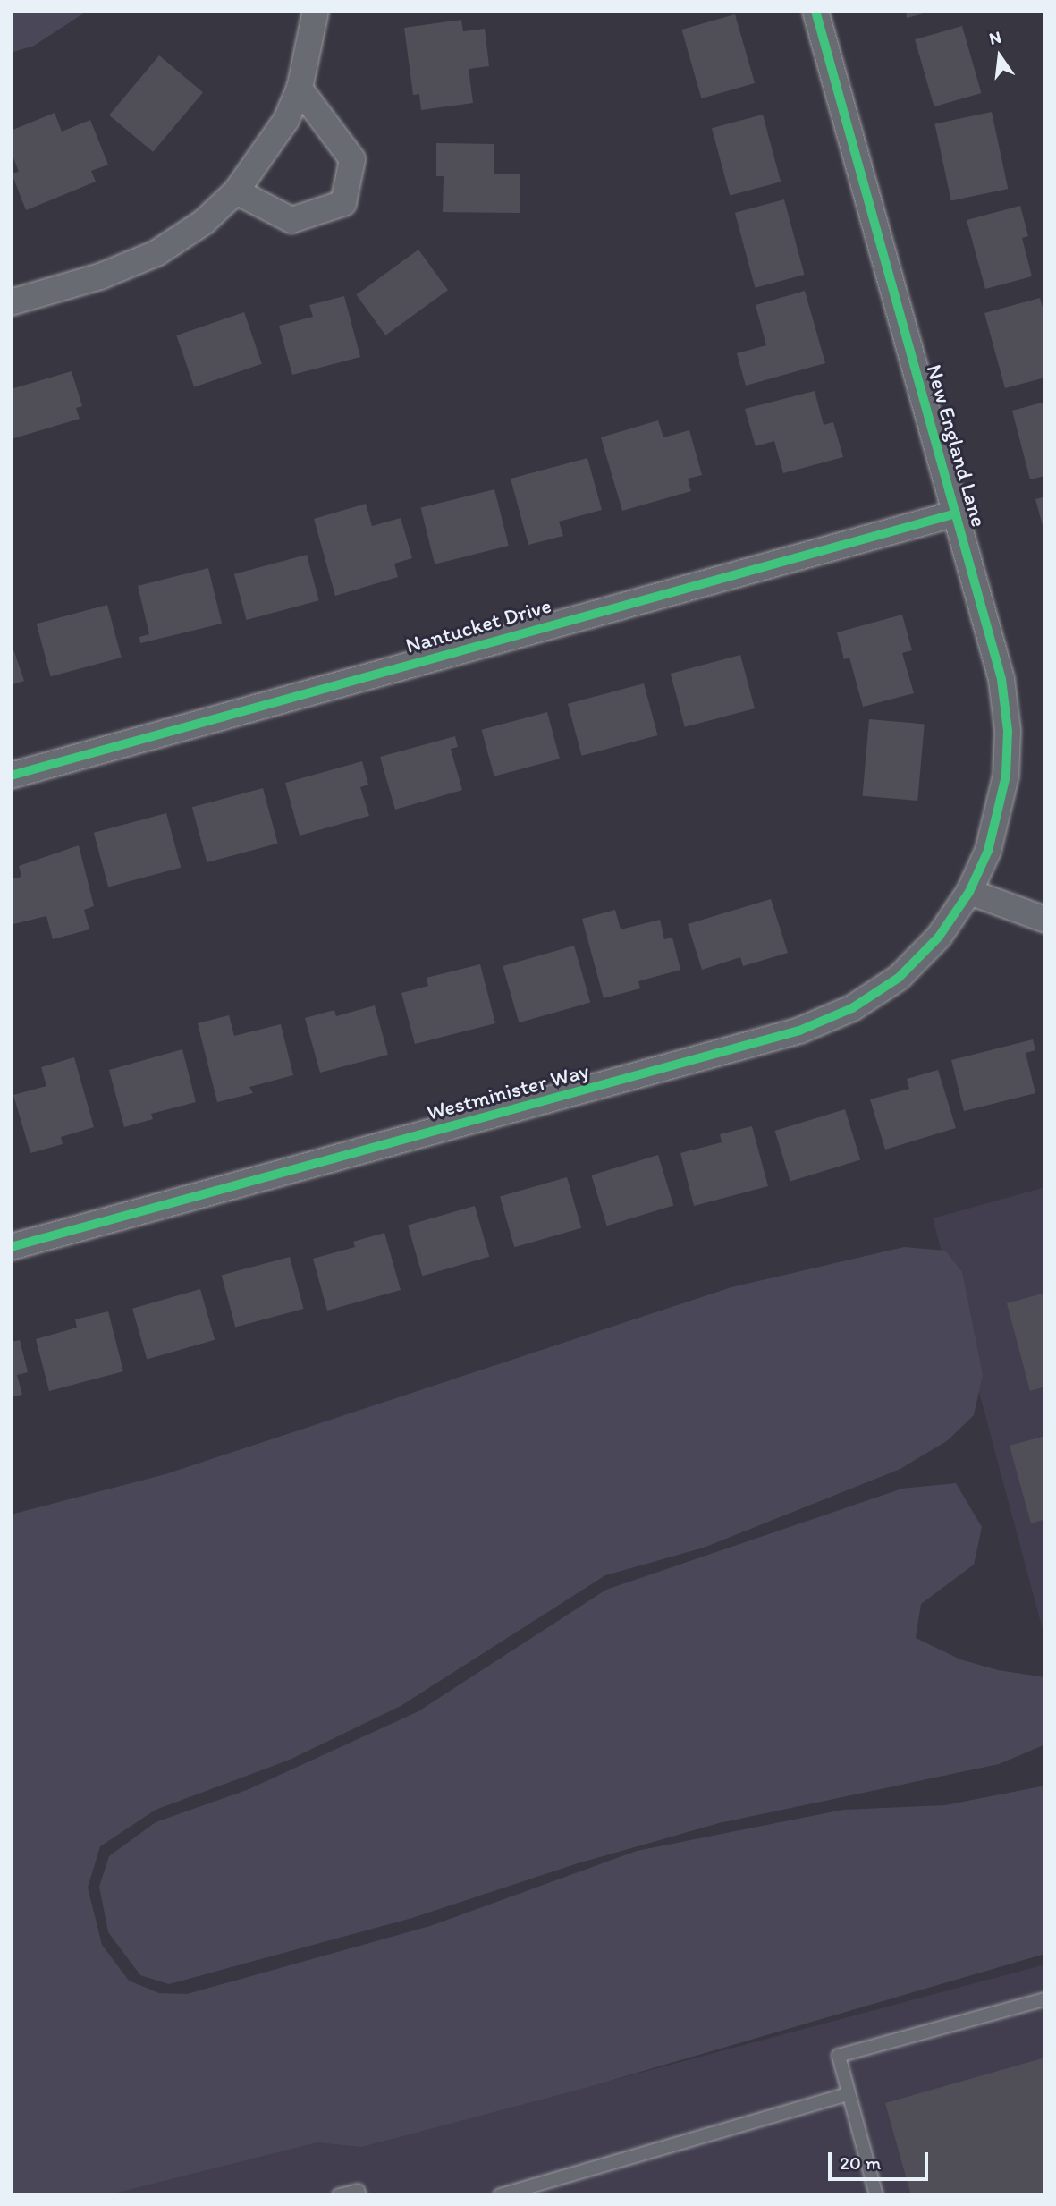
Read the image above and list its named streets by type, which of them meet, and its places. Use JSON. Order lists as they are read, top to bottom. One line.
{"streets":{"street":["New England Lane","Nantucket Drive","Westminister Way"]},"crossings":[["New England Lane","Nantucket Drive"],["New England Lane","Westminister Way"]],"scale_bar":"20 m","north":"top"}
